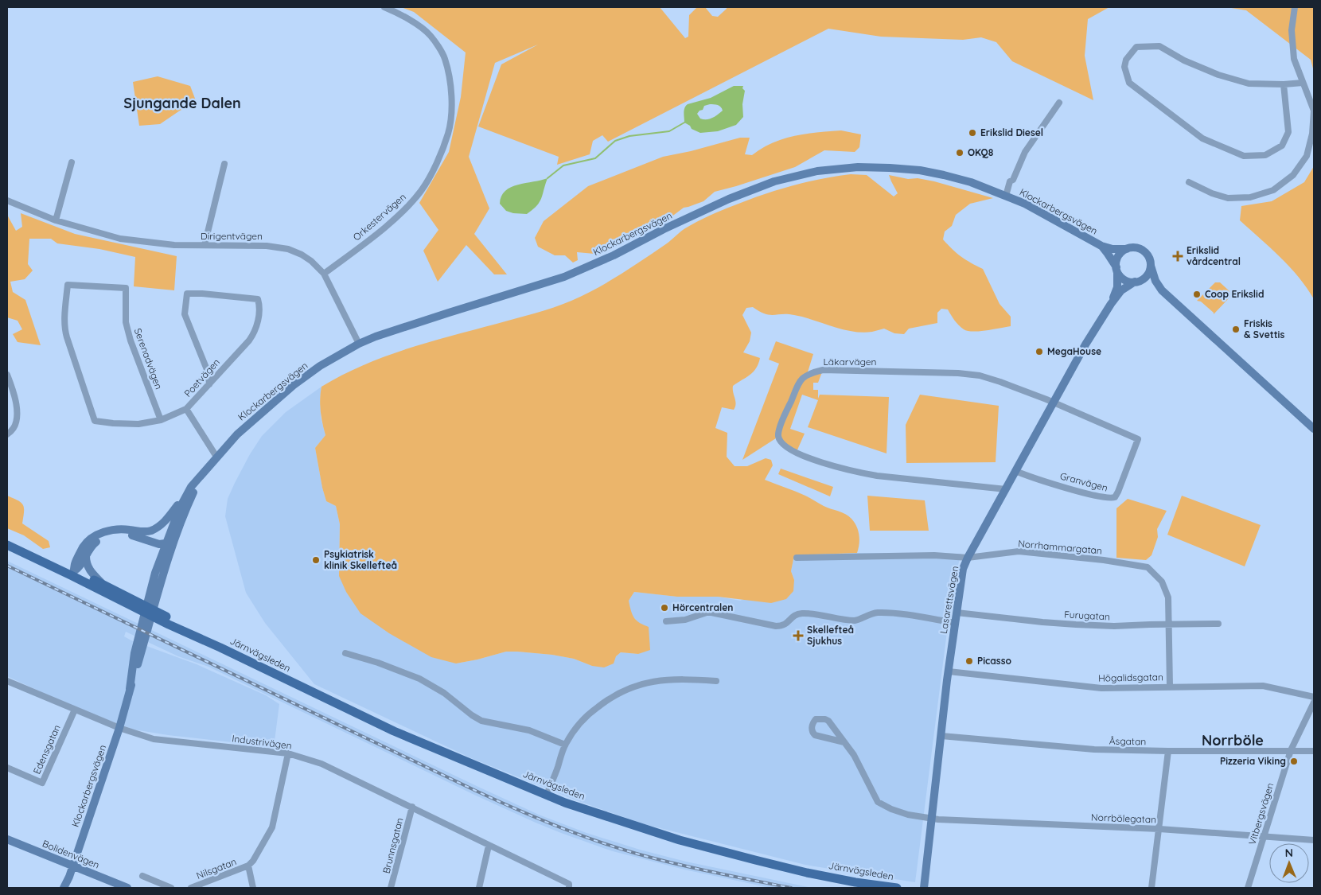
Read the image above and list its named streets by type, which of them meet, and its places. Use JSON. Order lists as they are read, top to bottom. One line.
{"streets":{"main road":["Klockarbergsvägen","Lasarettsvägen","Järnvägsleden","Bolidenvägen"],"street":["Orkestervägen","Dirigentvägen","Serenadvägen","Läkarvägen","Poetvägen","Granvägen","Norrhammargatan","Furugatan","Högalidsgatan","Åsgatan","Industrivägen","Edensgatan","Vitbergsvägen","Norrbölegatan","Brunnsgatan","Nilsgatan"]},"crossings":[["Klockarbergsvägen","Dirigentvägen"],["Klockarbergsvägen","Lasarettsvägen"],["Klockarbergsvägen","Industrivägen"],["Klockarbergsvägen","Bolidenvägen"],["Orkestervägen","Dirigentvägen"],["Serenadvägen","Poetvägen"],["Läkarvägen","Granvägen"],["Läkarvägen","Lasarettsvägen"],["Granvägen","Lasarettsvägen"],["Norrhammargatan","Lasarettsvägen"],["Norrhammargatan","Furugatan"],["Norrhammargatan","Högalidsgatan"],["Lasarettsvägen","Furugatan"],["Lasarettsvägen","Högalidsgatan"],["Lasarettsvägen","Åsgatan"],["Lasarettsvägen","Norrbölegatan"],["Åsgatan","Vitbergsvägen"],["Industrivägen","Edensgatan"],["Industrivägen","Brunnsgatan"],["Vitbergsvägen","Norrbölegatan"]],"districts":["Sjungande Dalen","Norrböle"],"places":{"other":["Erikslid Diesel","OKQ8","Coop Erikslid","Friskis & Svettis","MegaHouse","Psykiatrisk klinik Skellefteå","Hörcentralen","Picasso","Pizzeria Viking"],"health":["Erikslid vårdcentral","Skellefteå Sjukhus"]},"north":"top"}
